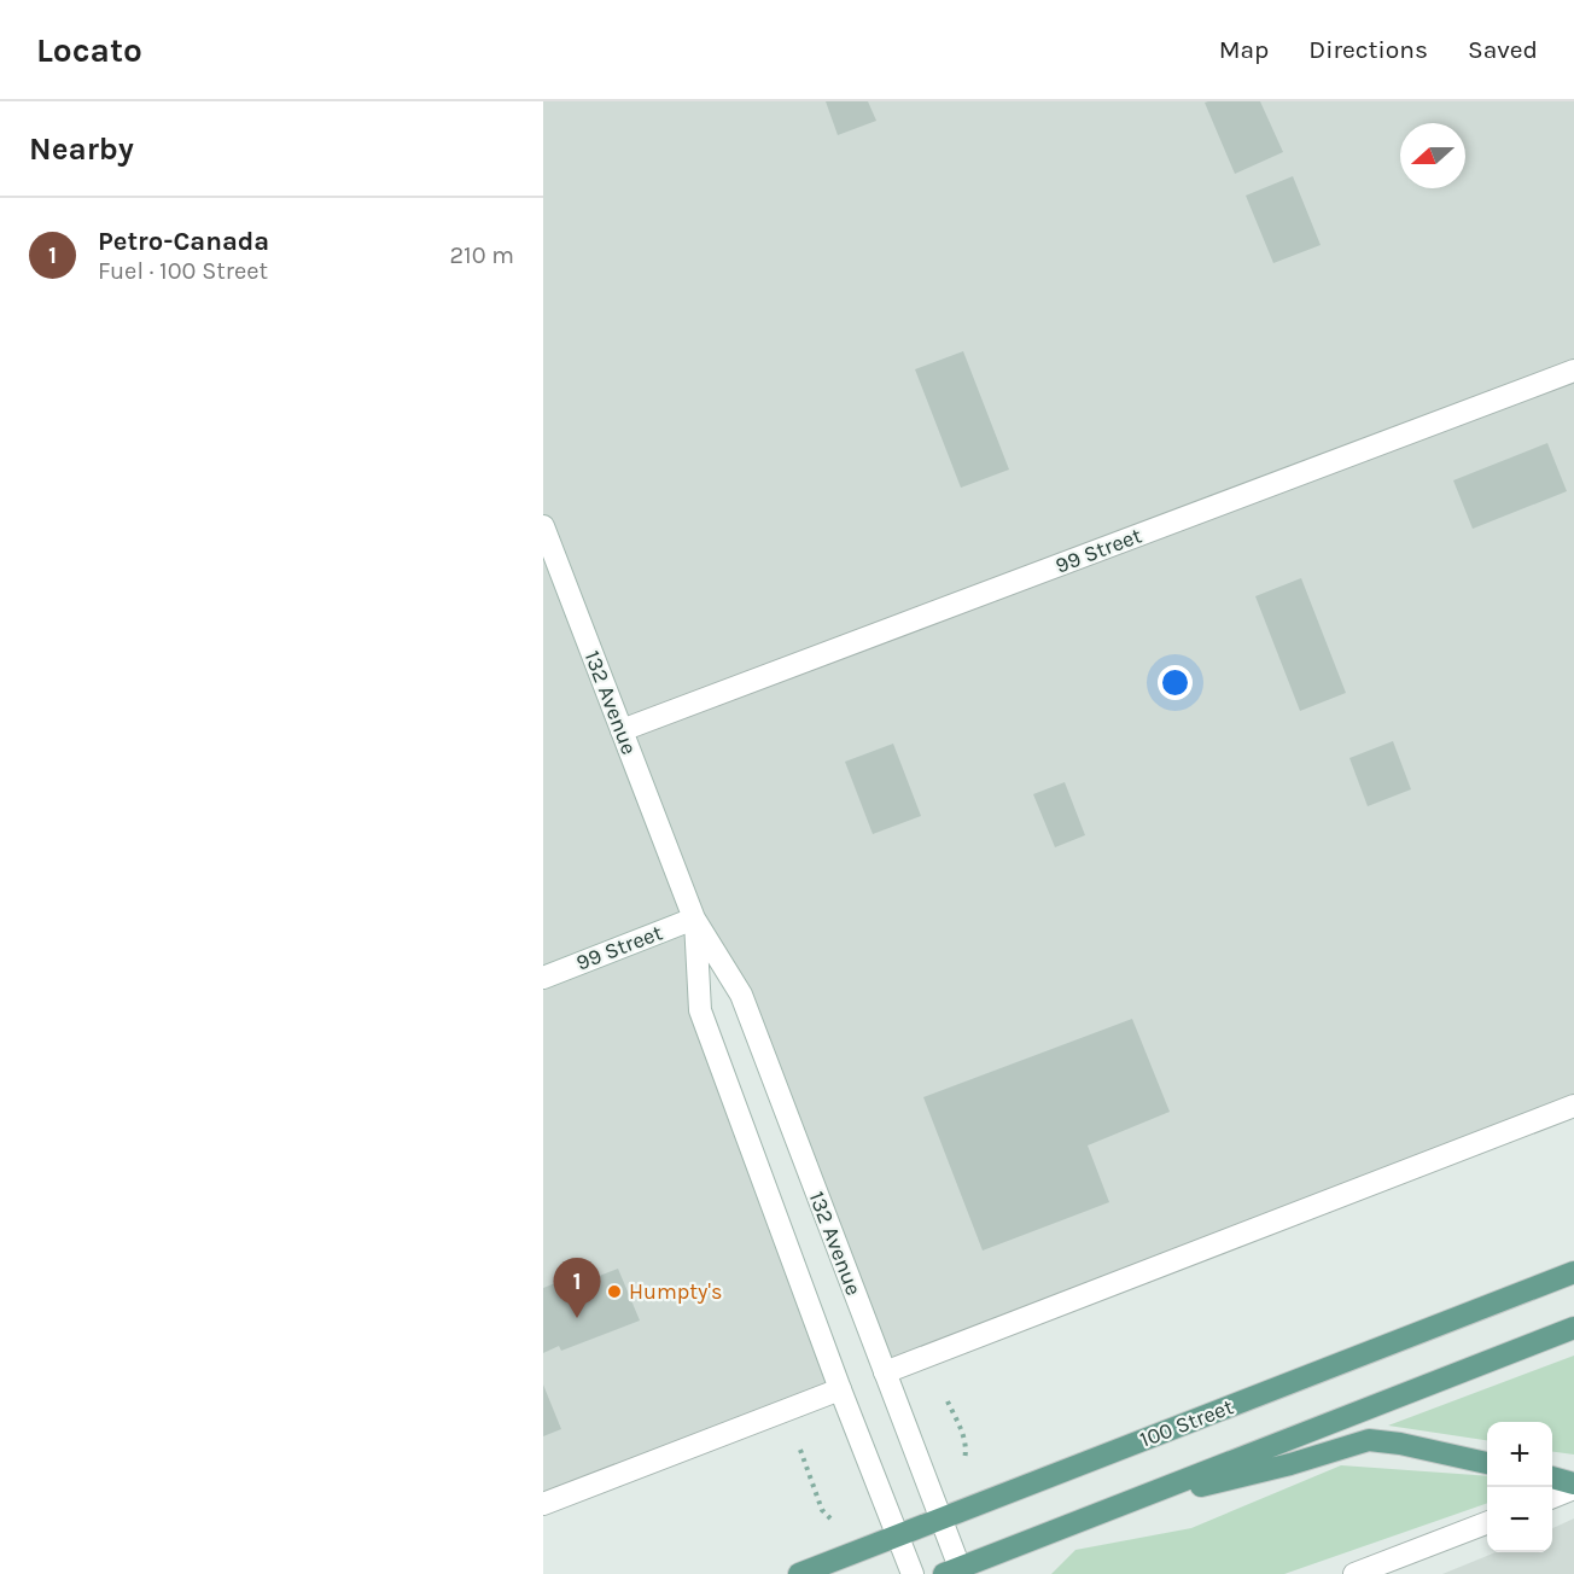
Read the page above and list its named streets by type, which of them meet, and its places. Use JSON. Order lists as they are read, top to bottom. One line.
{"streets":{"main road":["100 Street"],"street":["99 Street","132 Avenue"]},"crossings":[["99 Street","132 Avenue"],["132 Avenue","100 Street"]],"places":["Humpty's"],"north":"left","page":{"header":"Locato","nav":["Map","Directions","Saved"],"heading":"Nearby","list":[{"mark":"1","name":"Petro-Canada","note":"Fuel · 100 Street","value":"210 m"}],"pins":"1","map_buttons":["+","−"]}}
